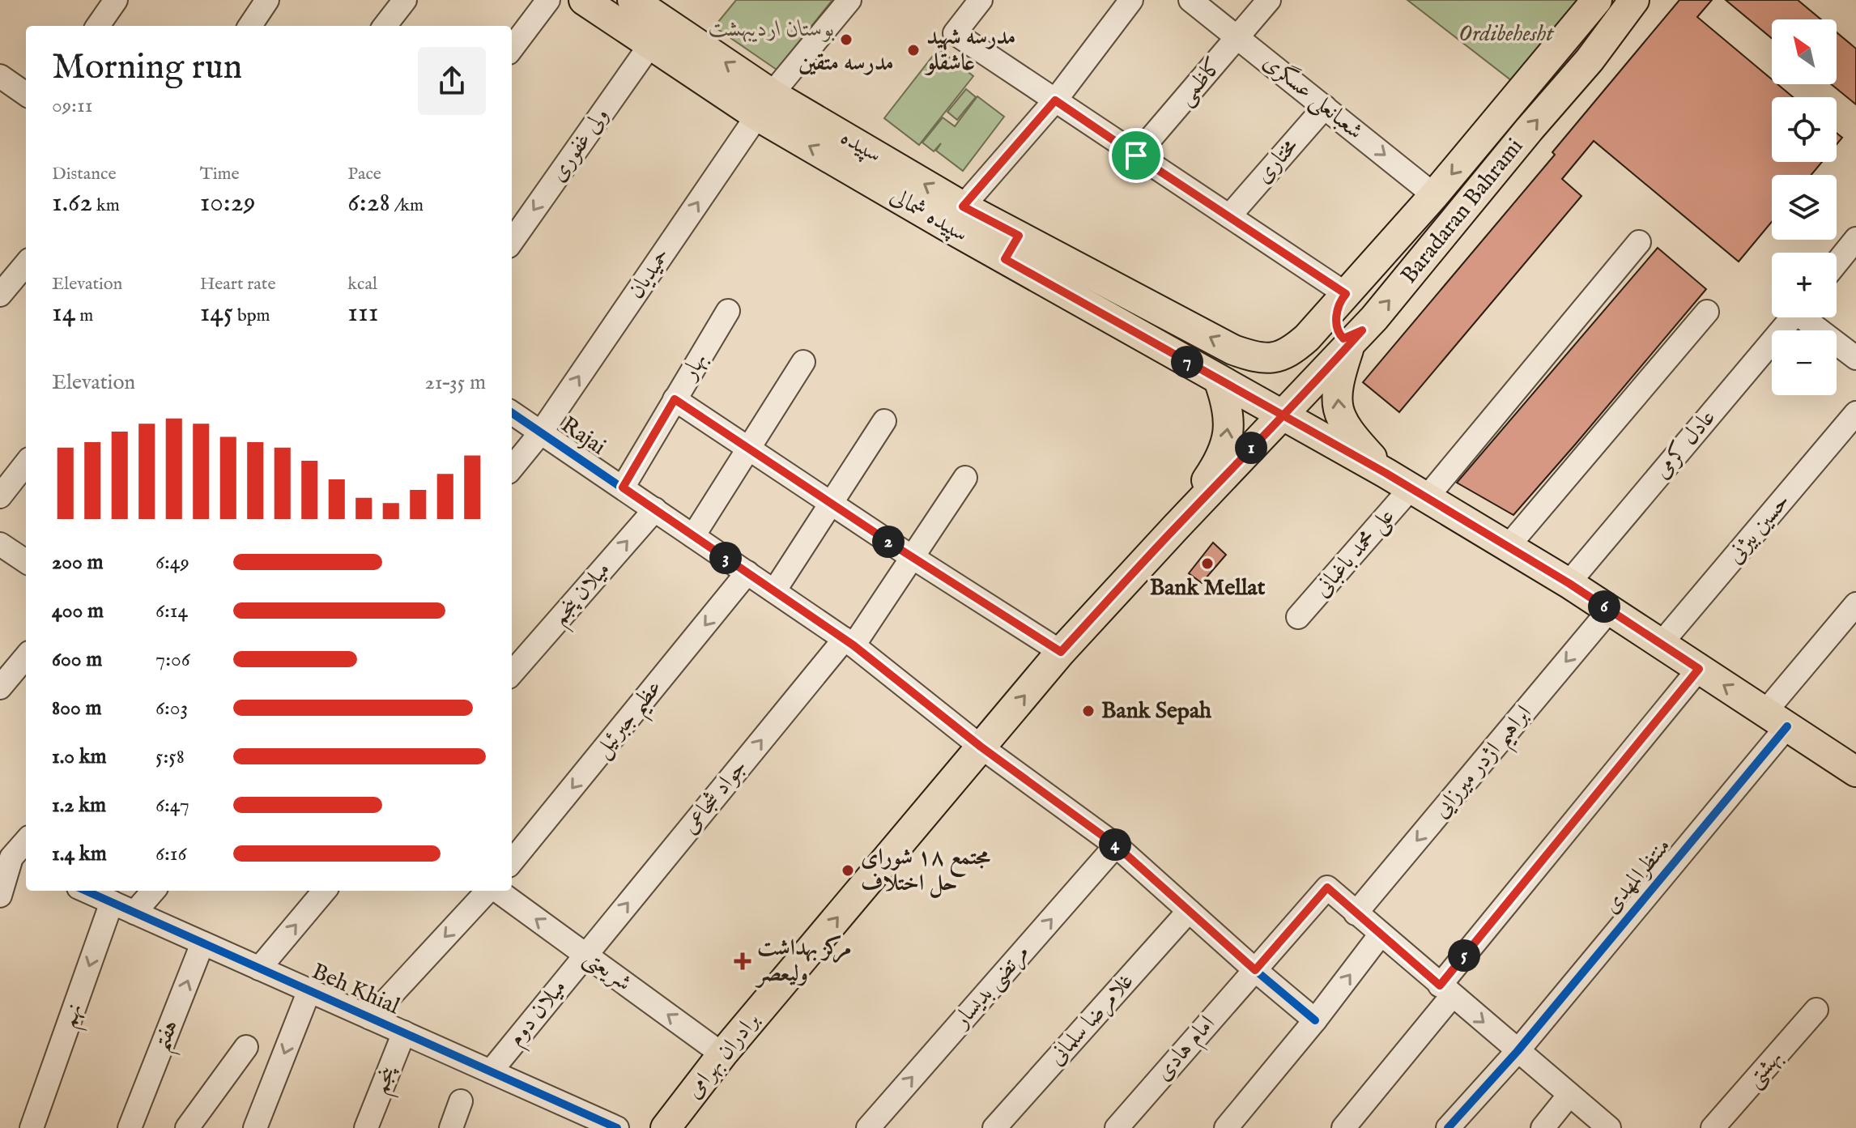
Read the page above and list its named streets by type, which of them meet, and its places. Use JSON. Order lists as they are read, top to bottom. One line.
{"streets":{"main road":["سپیده","Baradaran Bahrami","سپیده شمالی","برادران بهرامی"],"street":["کاظمی","شعبانعلی عسگری","ولی غفوری","مختاری","حمیدیان","بهار","Rajai","عادل کرمی","حسین بیژنی","علی محمد باغبانی","میلان پنجم","عظیم جبرئیل","ابراهیم اژدر میرزایی","جواد شجاعی","منتظرالمهدی","شریعتی","مرتضی بدیسار","Beh Khial","میلان دوم","نهم","غلامرضا سلمانی","هفتم","امام هادی","بهشتی","پنجم"]},"crossings":[["کاظمی","شعبانعلی عسگری"],["شعبانعلی عسگری","مختاری"],["شعبانعلی عسگری","Baradaran Bahrami"],["سپیده","Baradaran Bahrami"],["سپیده","سپیده شمالی"],["سپیده","حمیدیان"],["Baradaran Bahrami","سپیده شمالی"],["حمیدیان","Rajai"],["بهار","Rajai"],["Rajai","میلان پنجم"],["Rajai","عظیم جبرئیل"],["Rajai","جواد شجاعی"],["Rajai","مرتضی بدیسار"],["Rajai","غلامرضا سلمانی"],["Rajai","امام هادی"],["Rajai","برادران بهرامی"],["جواد شجاعی","شریعتی"],["جواد شجاعی","میلان دوم"],["شریعتی","میلان دوم"],["شریعتی","برادران بهرامی"],["Beh Khial","میلان دوم"],["Beh Khial","نهم"],["Beh Khial","هفتم"],["Beh Khial","پنجم"]],"one_way":["ولی غفوری","سپیده","میلان پنجم","عظیم جبرئیل","جواد شجاعی","شریعتی","مرتضی بدیسار","برادران بهرامی"],"parks":["بوستان اردیبهشت","Ordibehesht"],"places":{"other":["مدرسه متقین","مدرسه شهید عاشقلو","Bank Mellat","Bank Sepah","مجتمع ۱۸ شورای حل اختلاف"],"health":["مرکز بهداشت ولیعصر"]},"north":"top left","page":{"map_buttons":["+","−"],"heading":["Morning run","09:11"],"stats":[["Distance","1.62 km"],["Time","10:29"],["Pace","6:28 /km"],["Elevation","14 m"],["Heart rate","145 bpm"],["kcal","111"]],"pins":["7","1","2","3","6","4","5"],"chart":["Elevation","21–35 m"],"list":[{"name":"200 m","note":"6:49"},{"name":"400 m","note":"6:14"},{"name":"600 m","note":"7:06"},{"name":"800 m","note":"6:03"},{"name":"1.0 km","note":"5:58"},{"name":"1.2 km","note":"6:47"},{"name":"1.4 km","note":"6:16"}]}}
